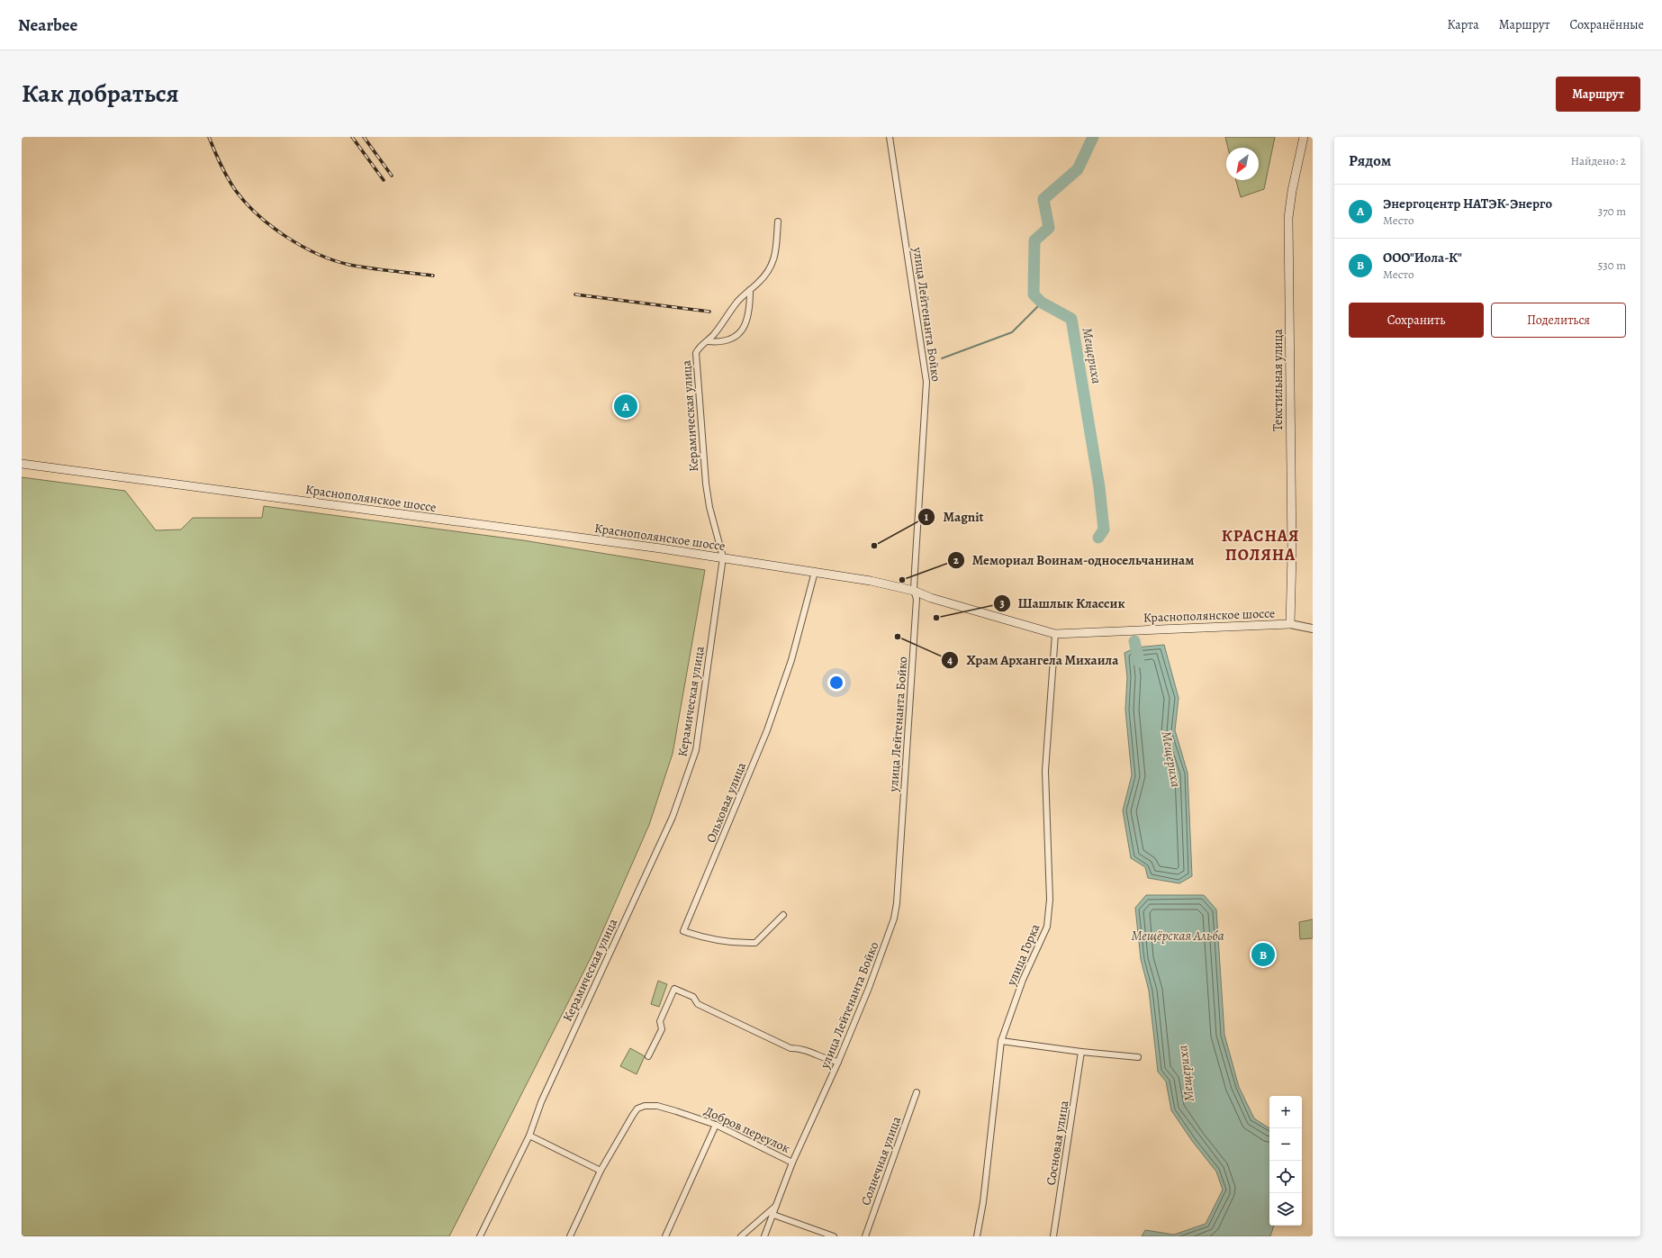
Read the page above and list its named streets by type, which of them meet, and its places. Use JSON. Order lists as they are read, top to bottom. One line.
{"streets":{"main road":["Текстильная улица","Краснополянское шоссе"],"street":["улица Лейтенанта Бойко","Керамическая улица","Ольховая улица","улица Горка","Добров переулок","Сосновая улица","Солнечная улица"]},"crossings":[["улица Лейтенанта Бойко","Краснополянское шоссе"],["улица Лейтенанта Бойко","Добров переулок"],["Текстильная улица","Краснополянское шоссе"],["Керамическая улица","Краснополянское шоссе"],["Краснополянское шоссе","Ольховая улица"],["Краснополянское шоссе","улица Горка"]],"districts":["КРАСНАЯ ПОЛЯНА"],"water":["Мещериха","Мещёрская Альба"],"places":["Magnit","Мемориал Воинам-односельчанинам","Шашлык Классик","Храм Архангела Михаила"],"north":"bottom left","page":{"header":"Nearbee","nav":["Карта","Маршрут","Сохранённые"],"title":"Как добраться","buttons":["Маршрут",["Сохранить","Поделиться"]],"heading":["Рядом","Найдено: 2"],"list":[{"mark":"A","name":"Энергоцентр НАТЭК-Энерго","note":"Место","value":"370 m"},{"mark":"B","name":"ООО\"Иола-К\"","note":"Место","value":"530 m"}],"pins":["A","B"],"map_buttons":["+","−"]}}
